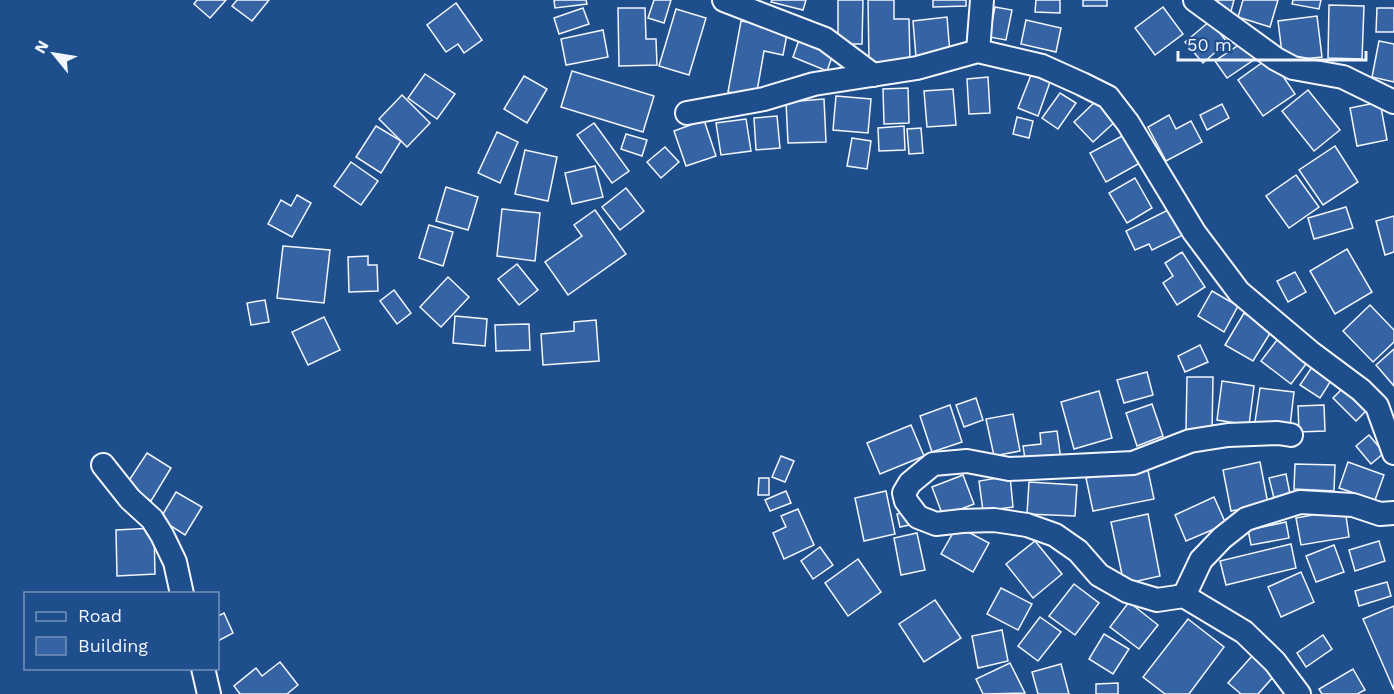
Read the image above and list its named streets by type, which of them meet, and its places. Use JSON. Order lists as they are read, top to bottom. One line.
{"legend":["Road","Building"],"scale_bar":"50 m","north":"top left"}
